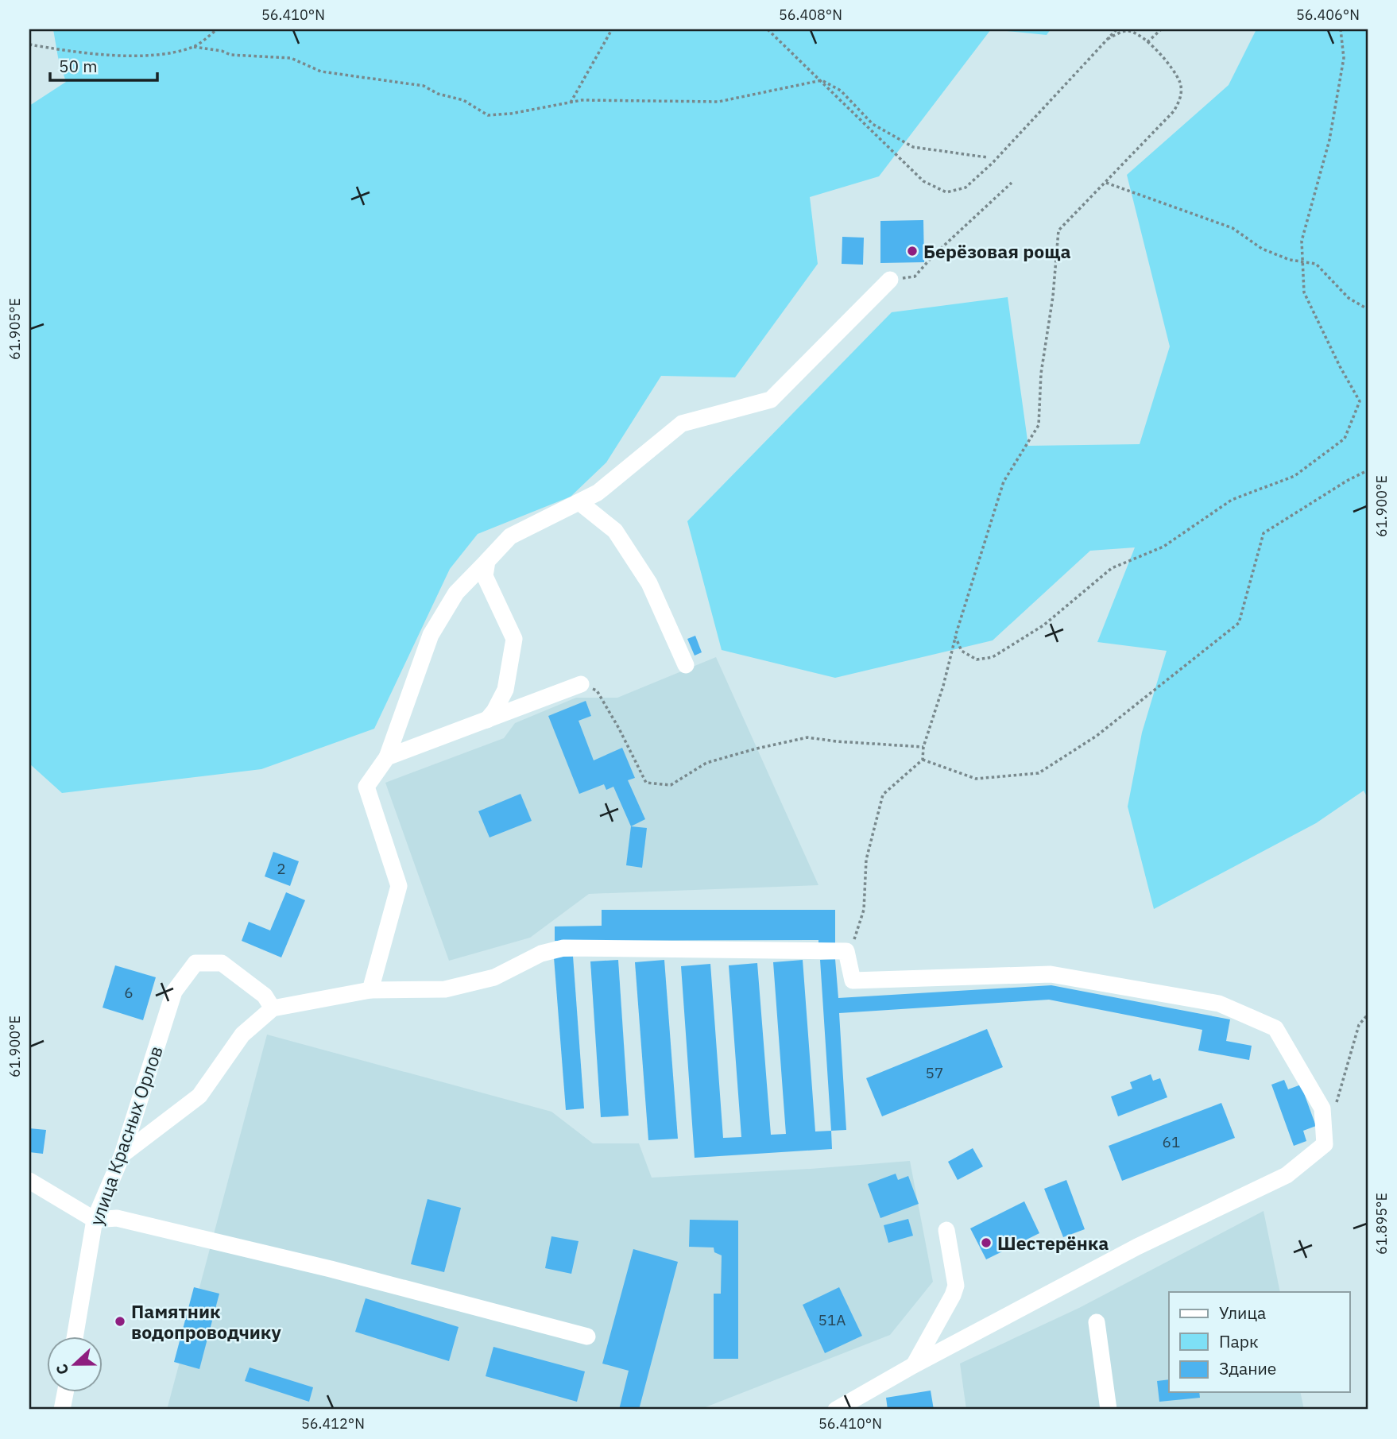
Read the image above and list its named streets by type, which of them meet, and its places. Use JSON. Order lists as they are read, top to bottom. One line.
{"streets":{"street":["улица Красных Орлов"]},"places":["Берёзовая роща","Шестерёнка","Памятник водопроводчику"],"house_numbers":["2","6","57","61","51А"],"legend":["Улица","Парк","Здание"],"scale_bar":"50 m","north":"left","coordinates":["56.410°N","56.408°N","56.406°N","61.905°E","61.900°E","61.895°E","56.412°N"]}
